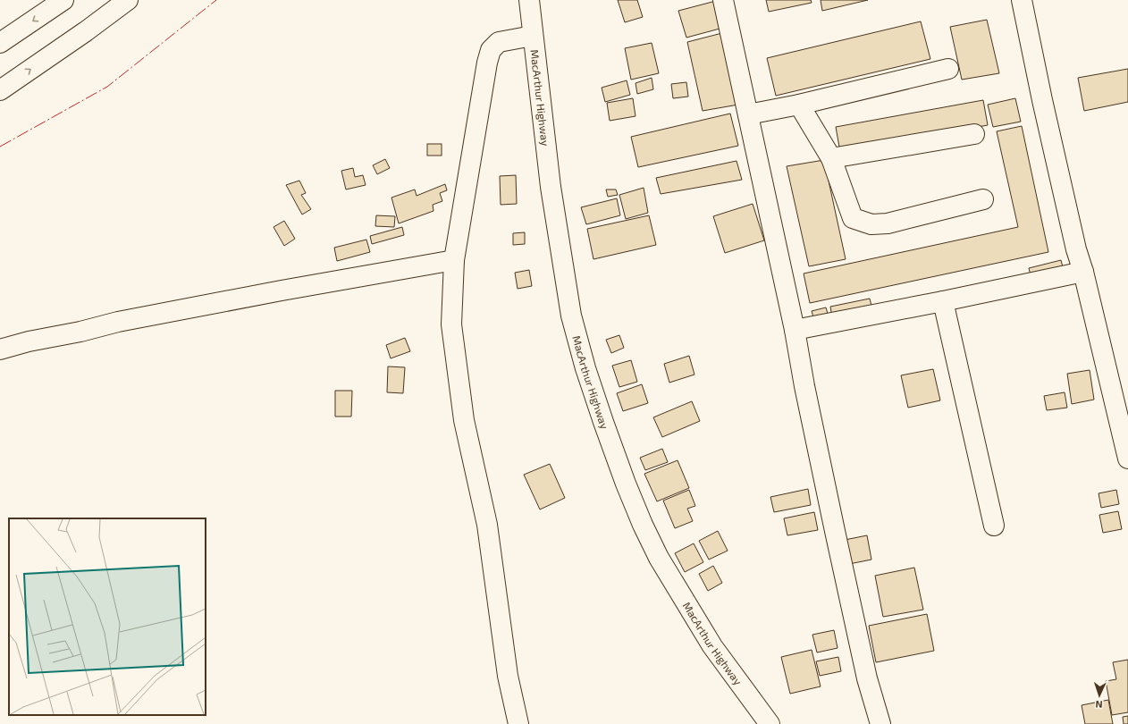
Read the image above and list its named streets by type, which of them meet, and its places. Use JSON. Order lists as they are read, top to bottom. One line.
{"streets":{"main road":["MacArthur Highway"]},"north":"bottom"}
